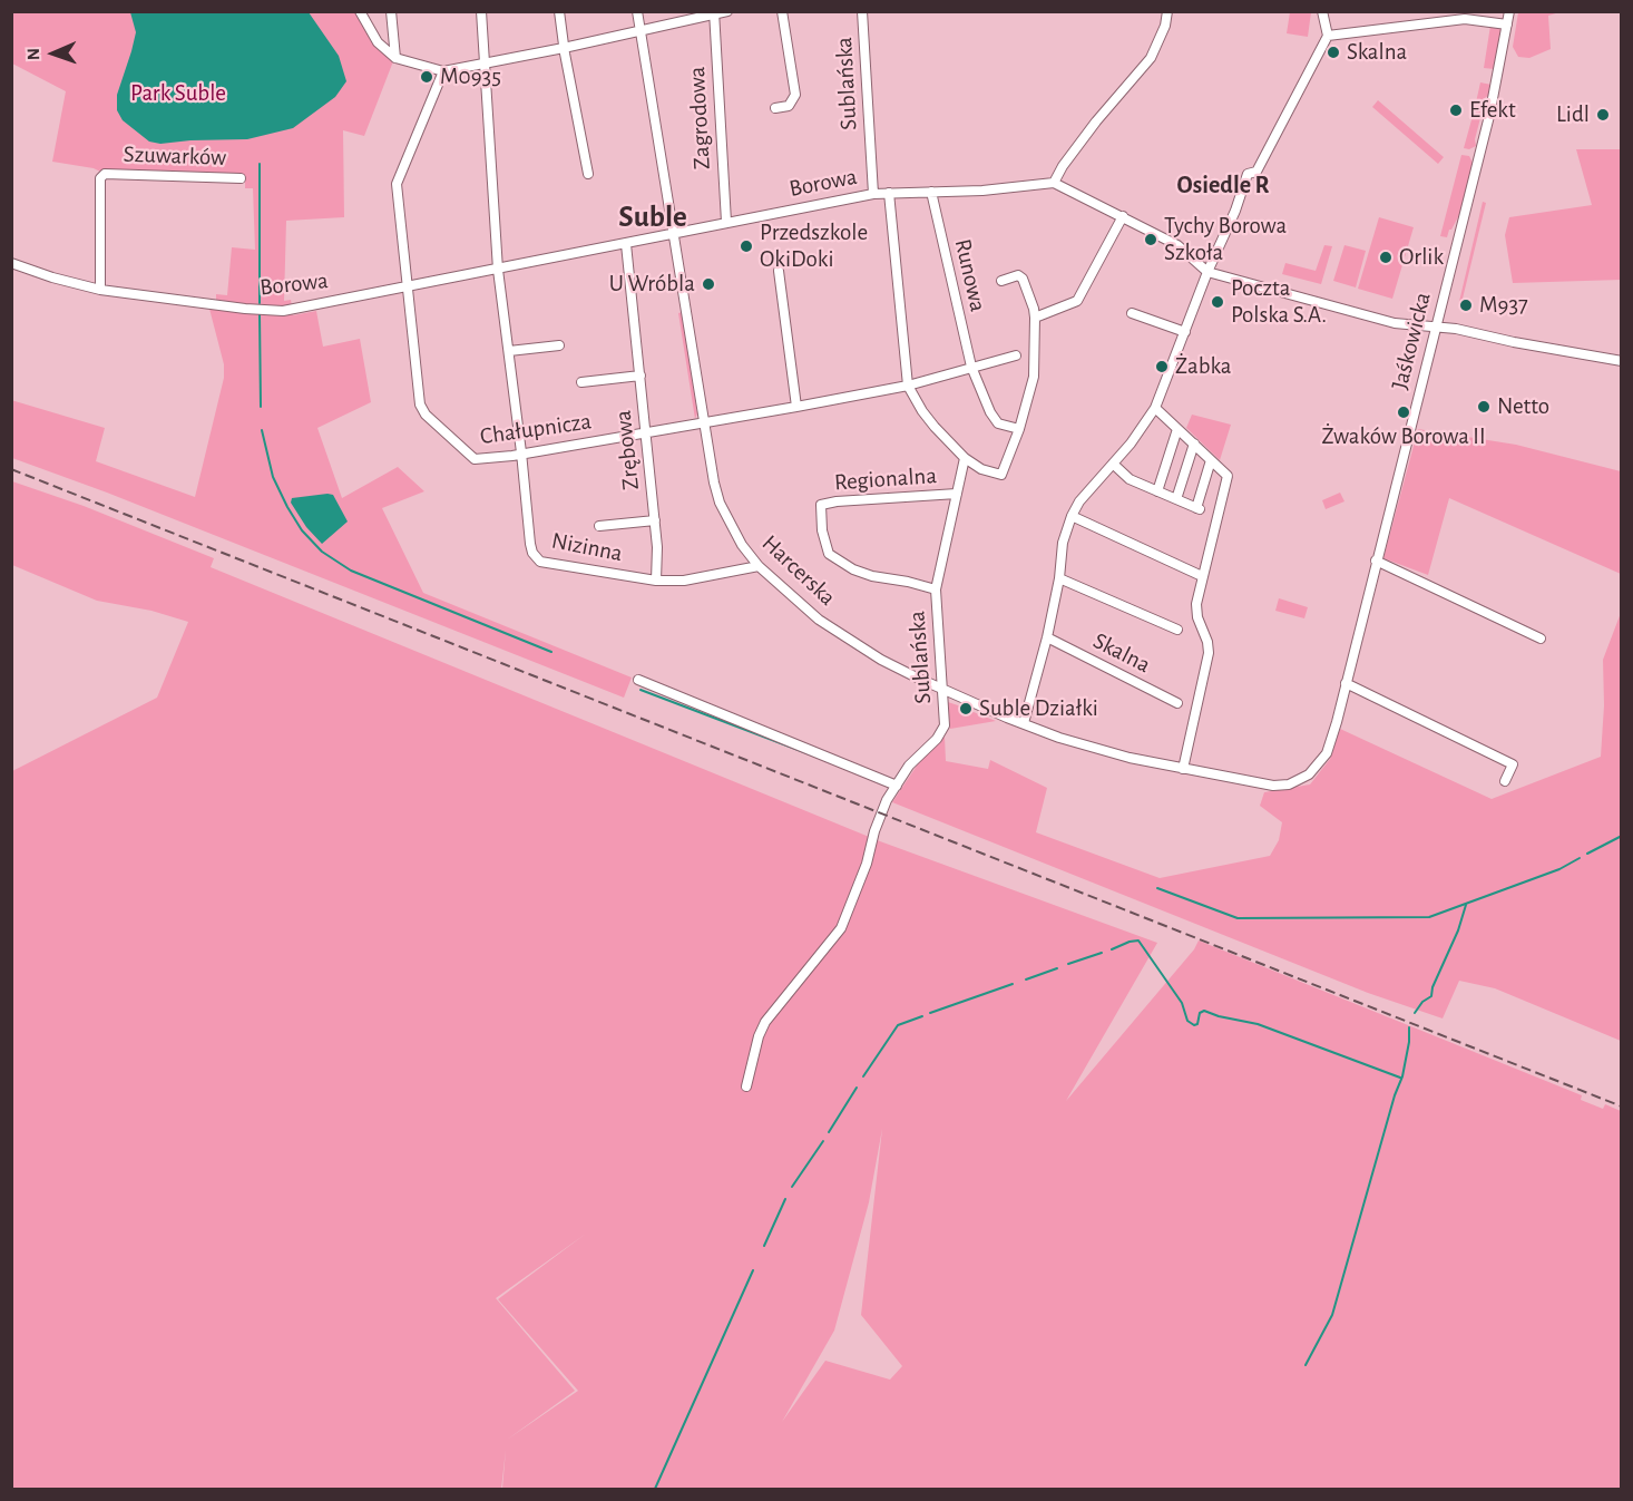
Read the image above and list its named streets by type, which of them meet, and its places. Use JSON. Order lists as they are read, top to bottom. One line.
{"streets":{"street":["Sublańska","Zagrodowa","Szuwarków","Borowa","Runowa","Jaśkowicka","Chałupnicza","Zrębowa","Regionalna","Nizinna","Harcerska","Skalna"]},"crossings":[["Sublańska","Borowa"],["Sublańska","Runowa"],["Sublańska","Regionalna"],["Sublańska","Harcerska"],["Zagrodowa","Borowa"],["Szuwarków","Borowa"],["Borowa","Runowa"],["Borowa","Chałupnicza"],["Borowa","Zrębowa"],["Borowa","Nizinna"],["Borowa","Harcerska"],["Jaśkowicka","Harcerska"],["Chałupnicza","Zrębowa"],["Chałupnicza","Nizinna"],["Chałupnicza","Harcerska"],["Zrębowa","Nizinna"],["Nizinna","Harcerska"]],"districts":["Osiedle R","Suble"],"parks":["Park Suble"],"places":["Skalna","M0935","Efekt","Lidl","Tychy Borowa Szkoła","Przedszkole OkiDoki","Orlik","U Wróbla","Poczta Polska S.A.","M937","Żabka","Netto","Żwaków Borowa II","Suble Działki"],"north":"left"}
